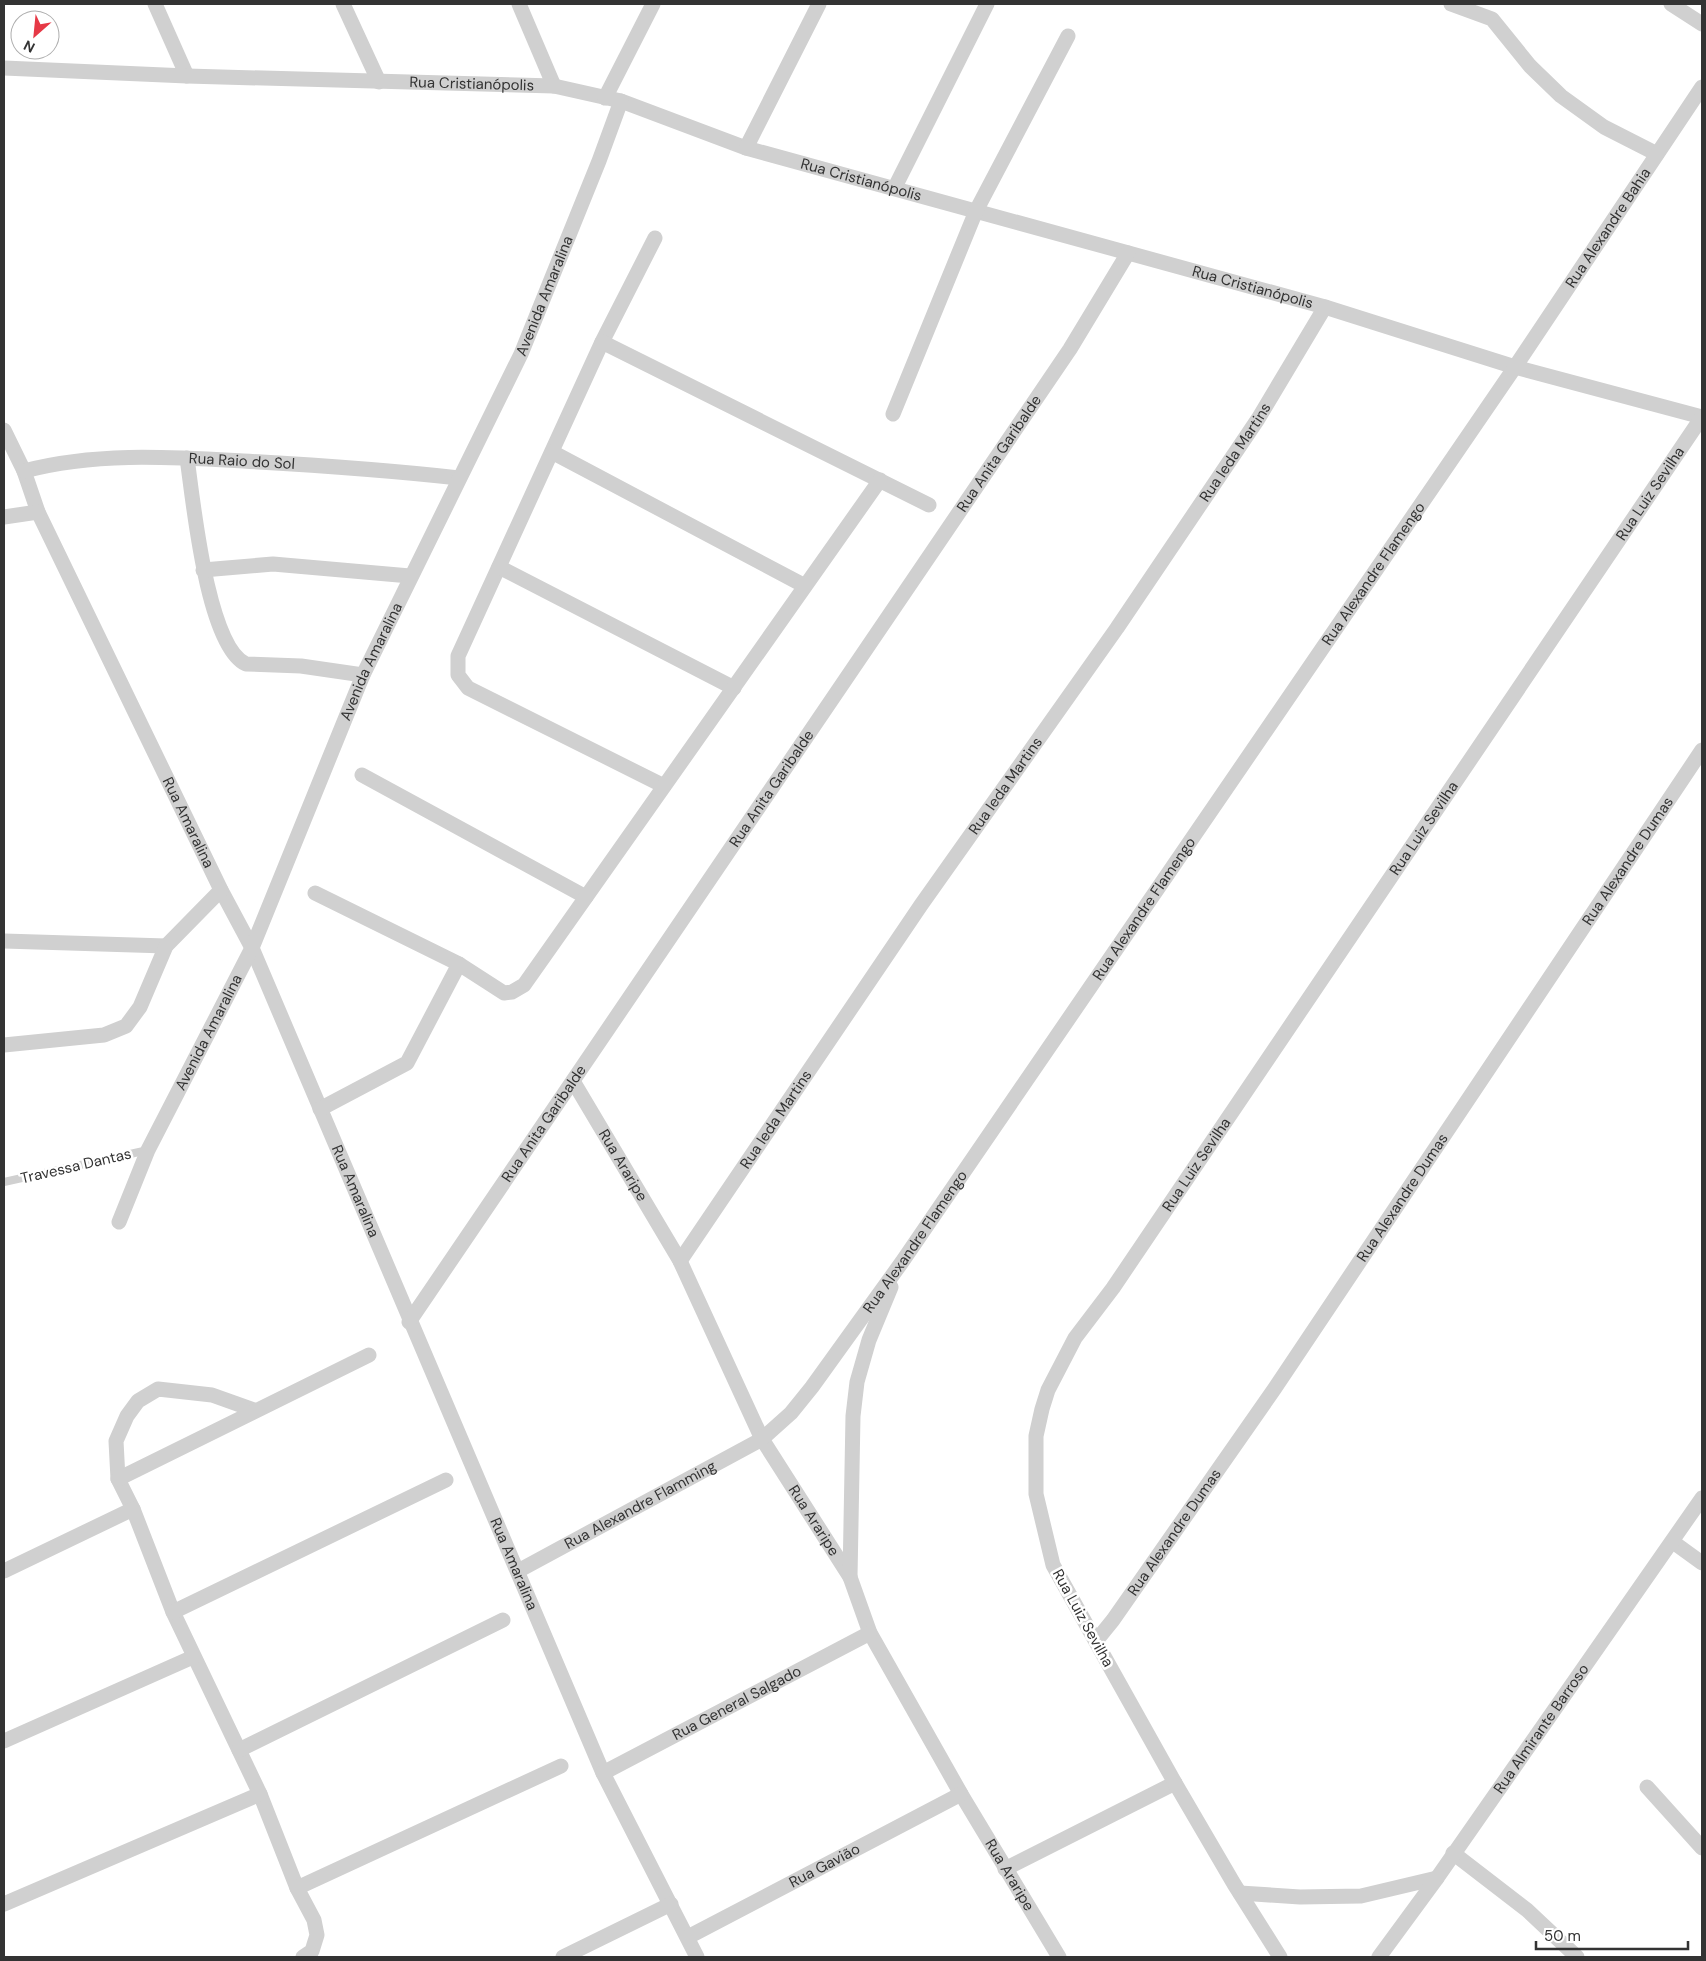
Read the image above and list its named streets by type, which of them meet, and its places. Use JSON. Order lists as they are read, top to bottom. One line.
{"streets":{"street":["Rua Cristianópolis","Rua Alexandre Bahia","Avenida Amaralina","Rua Ieda Martins","Rua Anita Garibalde","Rua Raio do Sol","Rua Luiz Sevilha","Rua Alexandre Flamengo","Rua Amaralina","Rua Alexandre Dumas","Rua Araripe","Rua Alexandre Flamming","Rua General Salgado","Rua Almirante Barroso","Rua Gavião"],"lane":["Travessa Dantas"]},"crossings":[["Rua Cristianópolis","Rua Alexandre Bahia"],["Rua Cristianópolis","Avenida Amaralina"],["Rua Cristianópolis","Rua Ieda Martins"],["Rua Cristianópolis","Rua Anita Garibalde"],["Rua Cristianópolis","Rua Luiz Sevilha"],["Rua Cristianópolis","Rua Alexandre Flamengo"],["Rua Alexandre Bahia","Rua Alexandre Flamengo"],["Avenida Amaralina","Rua Raio do Sol"],["Avenida Amaralina","Rua Amaralina"],["Avenida Amaralina","Travessa Dantas"],["Rua Ieda Martins","Rua Araripe"],["Rua Anita Garibalde","Rua Amaralina"],["Rua Anita Garibalde","Rua Araripe"],["Rua Raio do Sol","Rua Amaralina"],["Rua Luiz Sevilha","Rua Alexandre Dumas"],["Rua Alexandre Flamengo","Rua Araripe"],["Rua Alexandre Flamengo","Rua Alexandre Flamming"],["Rua Amaralina","Rua Alexandre Flamming"],["Rua Amaralina","Rua General Salgado"],["Rua Amaralina","Rua Gavião"],["Rua Araripe","Rua Alexandre Flamming"],["Rua Araripe","Rua General Salgado"],["Rua Araripe","Rua Gavião"]],"scale_bar":"50 m","north":"bottom left"}
